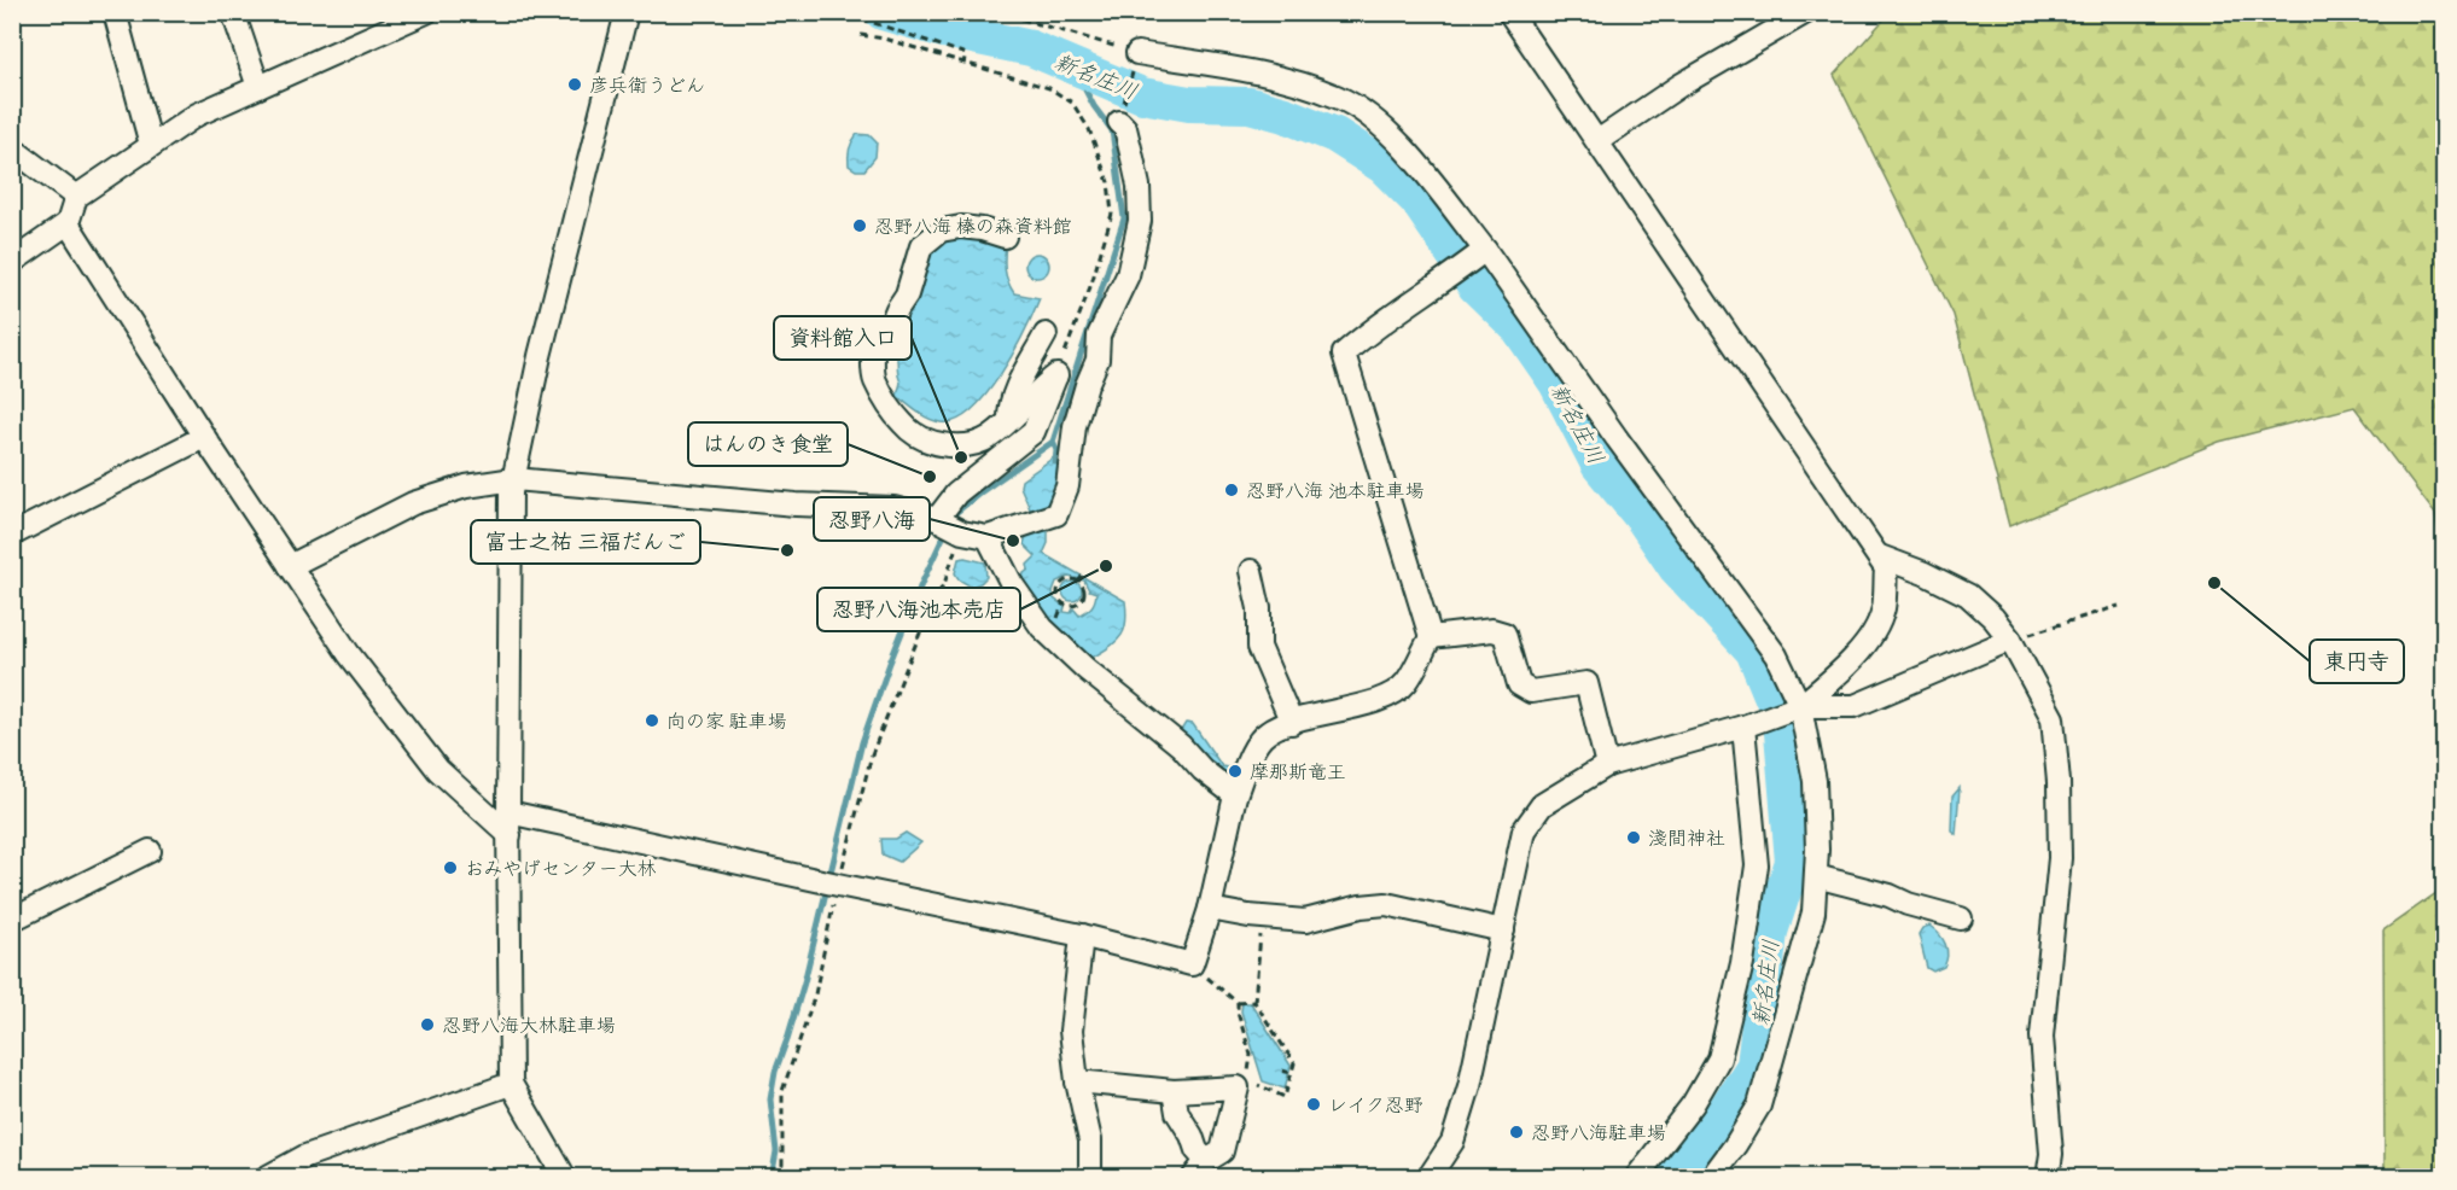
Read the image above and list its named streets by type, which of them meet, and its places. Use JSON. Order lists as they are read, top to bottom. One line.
{"water":["新名庄川"],"places":["彦兵衛うどん","忍野八海 榛の森資料館","資料館入口","はんのき食堂","忍野八海 池本駐車場","忍野八海","富士之祐 三福だんご","忍野八海池本売店","東円寺","向の家 駐車場","摩那斯竜王","淺間神社","おみやげセンター大林","忍野八海大林駐車場","レイク忍野","忍野八海駐車場"]}
